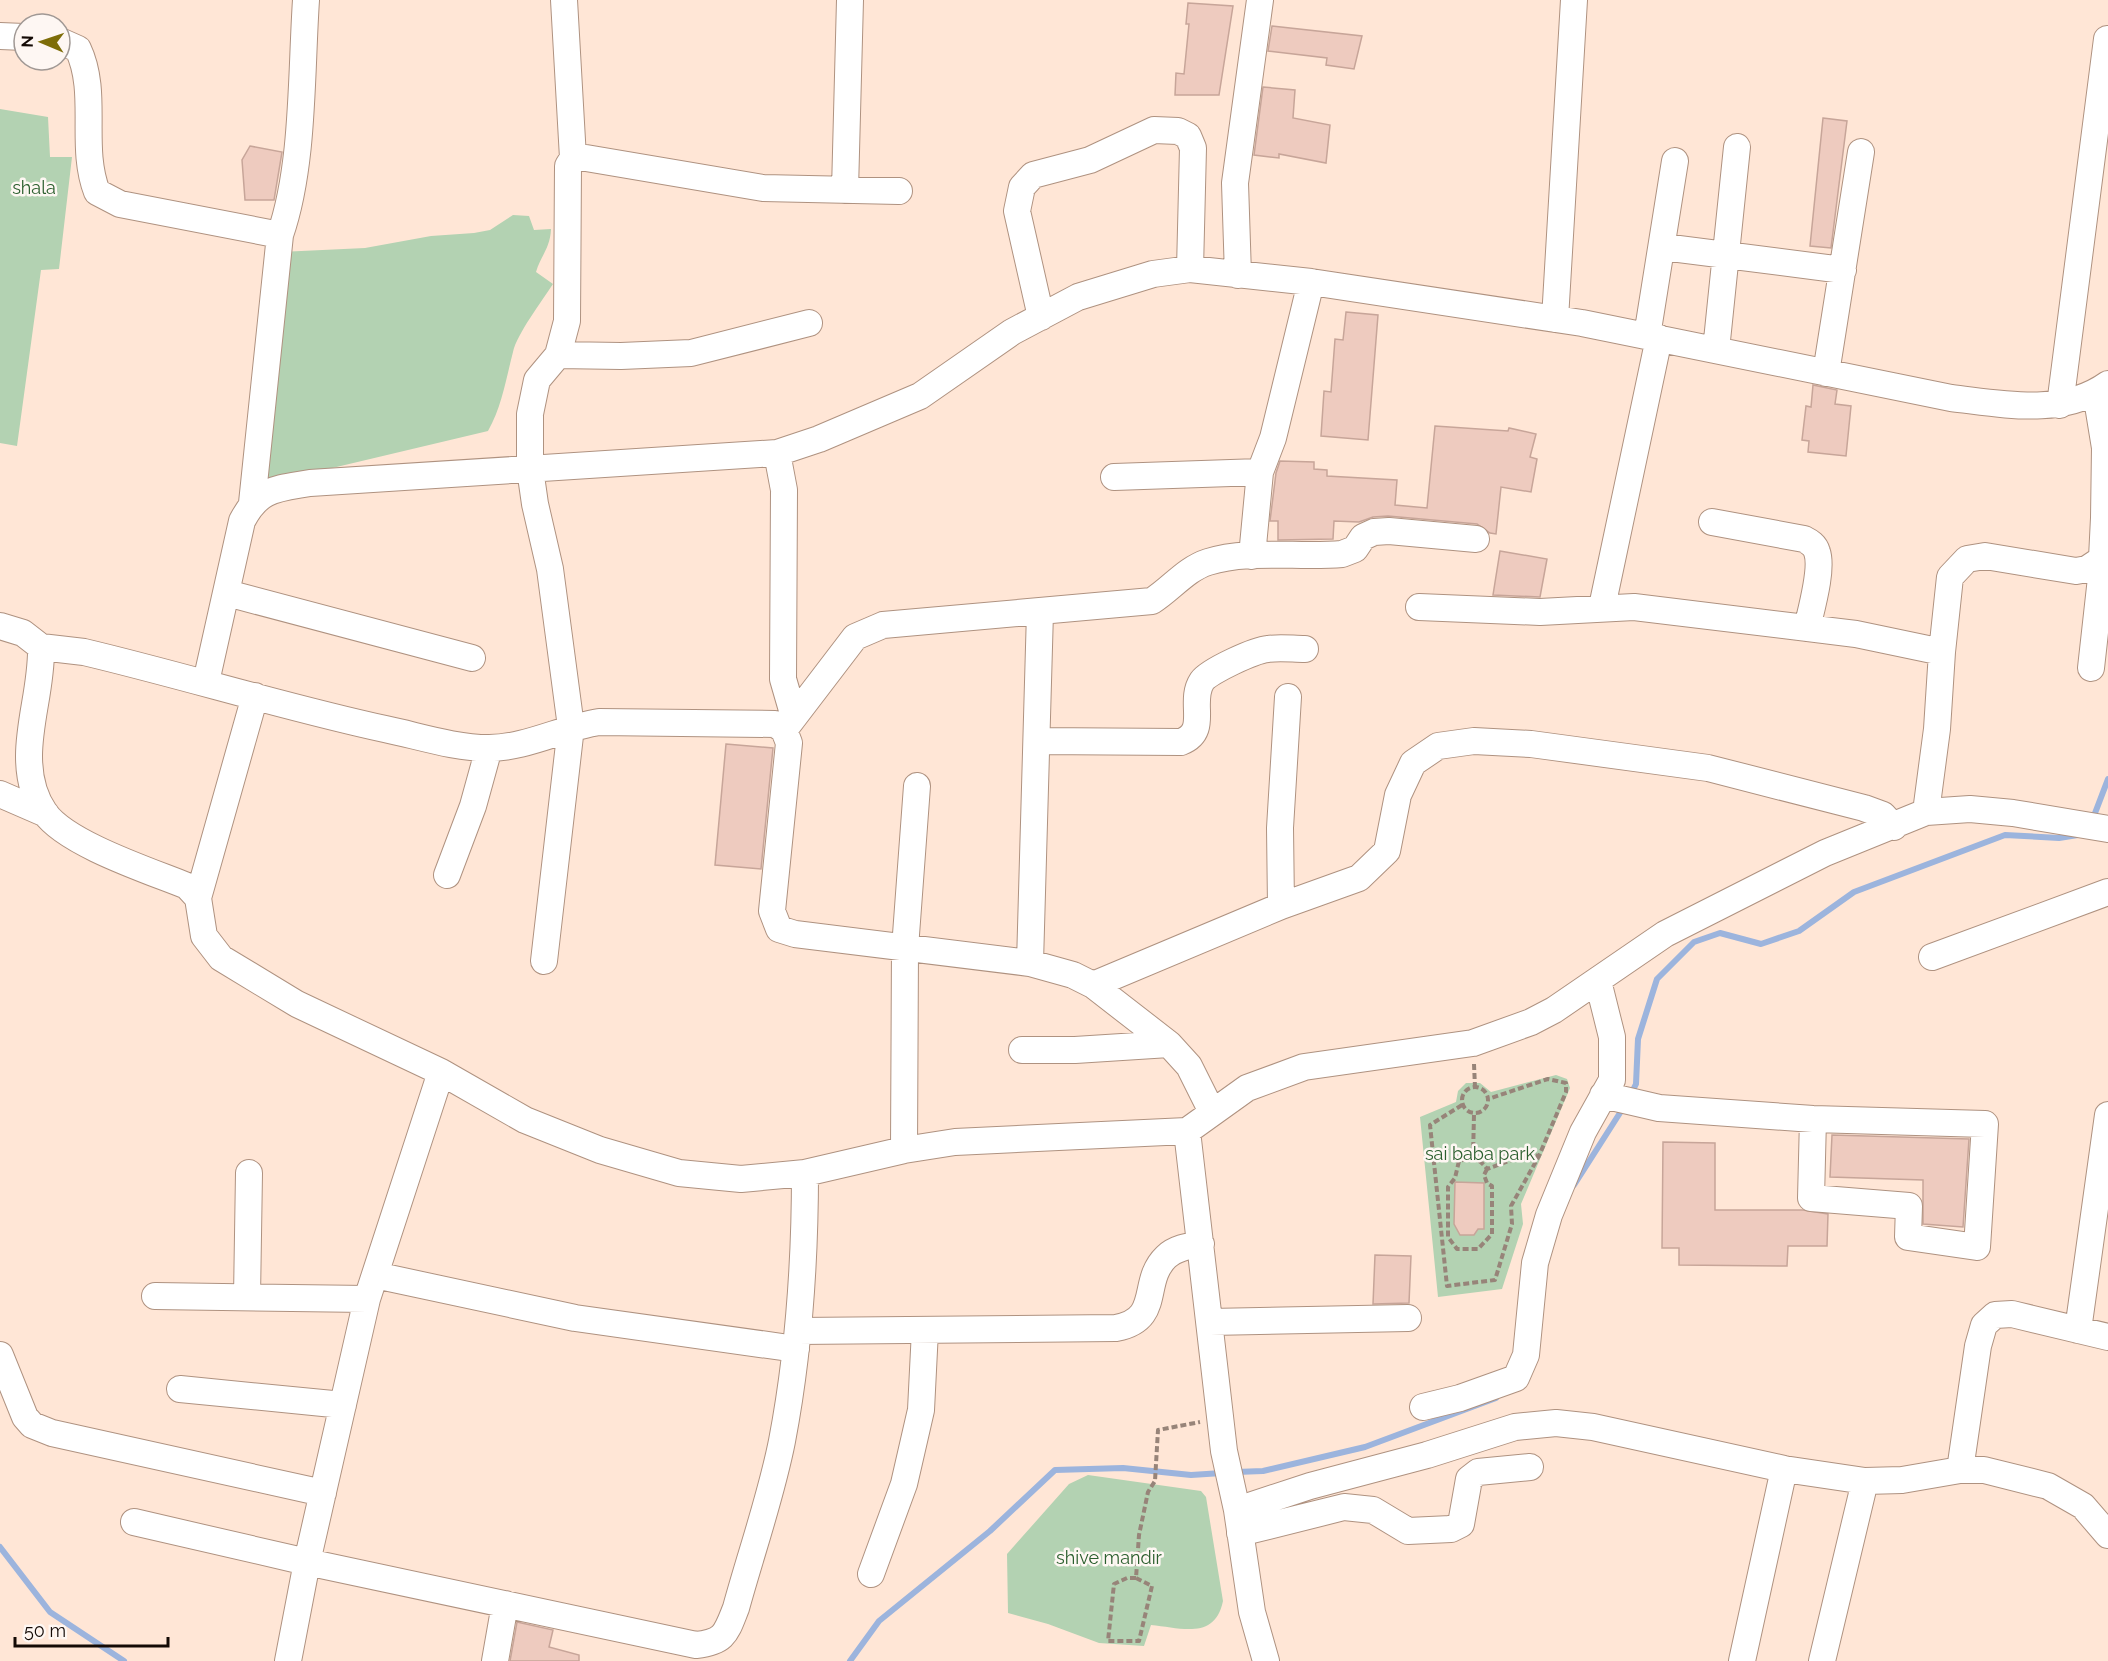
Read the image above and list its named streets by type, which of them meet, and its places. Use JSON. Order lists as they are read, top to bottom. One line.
{"parks":["shala","sai baba park","shive mandir"],"scale_bar":"50 m","north":"left"}
